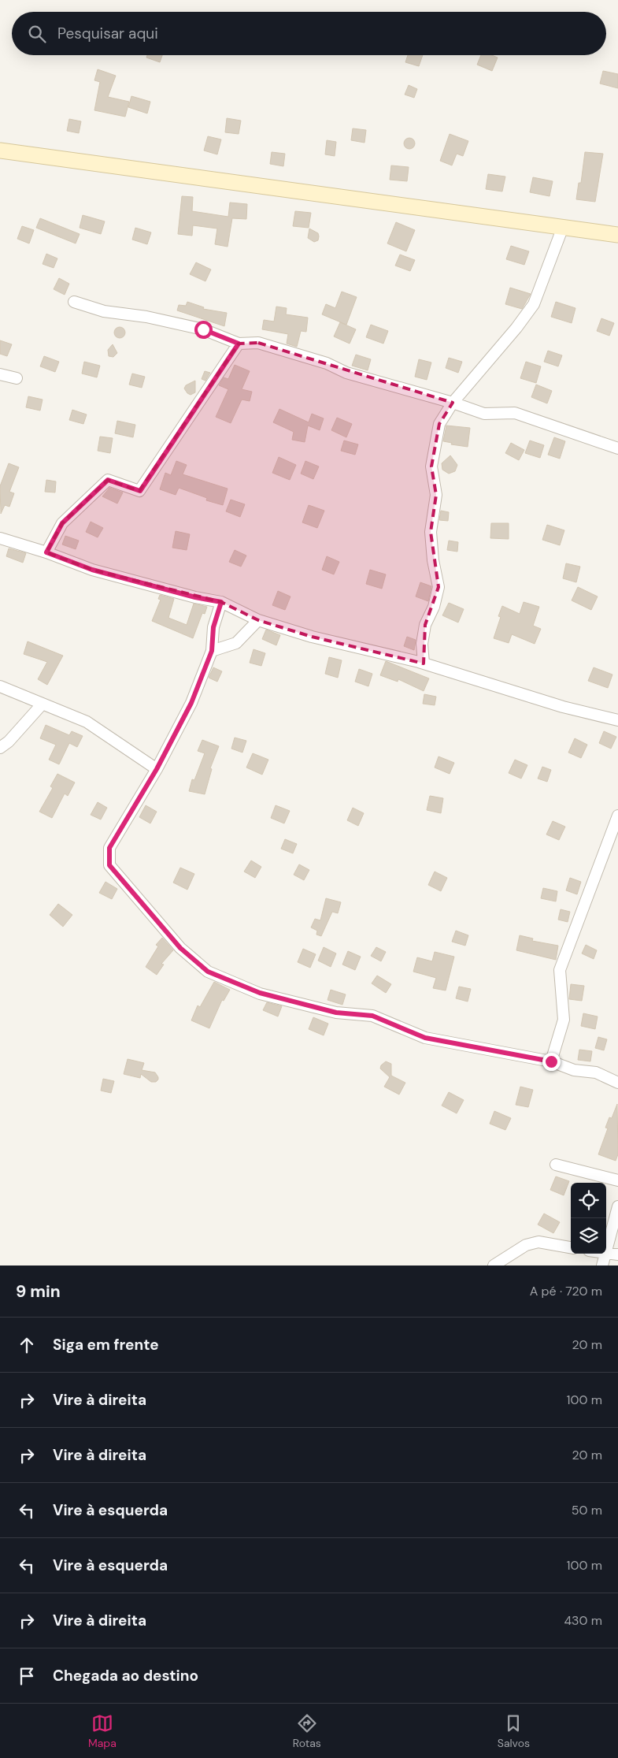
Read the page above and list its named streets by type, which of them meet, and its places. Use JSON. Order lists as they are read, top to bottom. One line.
{"page":{"search":"Pesquisar aqui","heading":["9 min","A pé · 720 m"],"list":[["Siga em frente","20 m"],["Vire à direita","100 m"],["Vire à direita","20 m"],["Vire à esquerda","50 m"],["Vire à esquerda","100 m"],["Vire à direita","430 m"],"Chegada ao destino"],"nav":["Mapa","Rotas","Salvos"]}}
